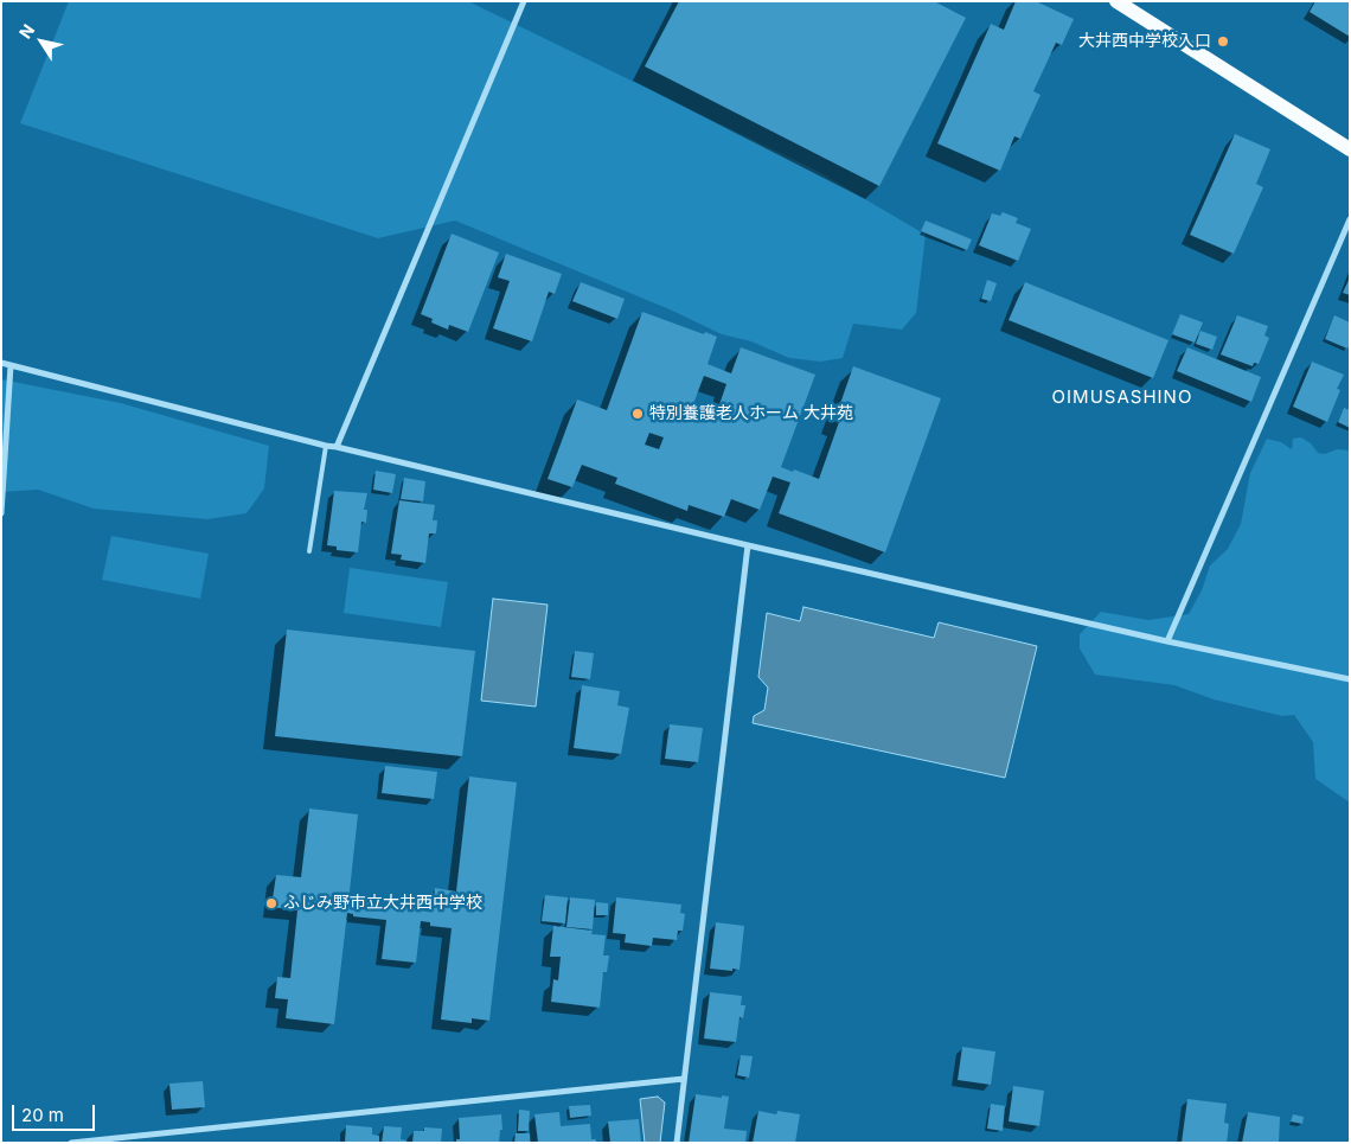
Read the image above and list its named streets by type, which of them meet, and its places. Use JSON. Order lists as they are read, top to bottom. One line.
{"districts":["OIMUSASHINO"],"places":["大井西中学校入口","特別養護老人ホーム 大井苑","ふじみ野市立大井西中学校"],"scale_bar":"20 m","north":"top left"}
